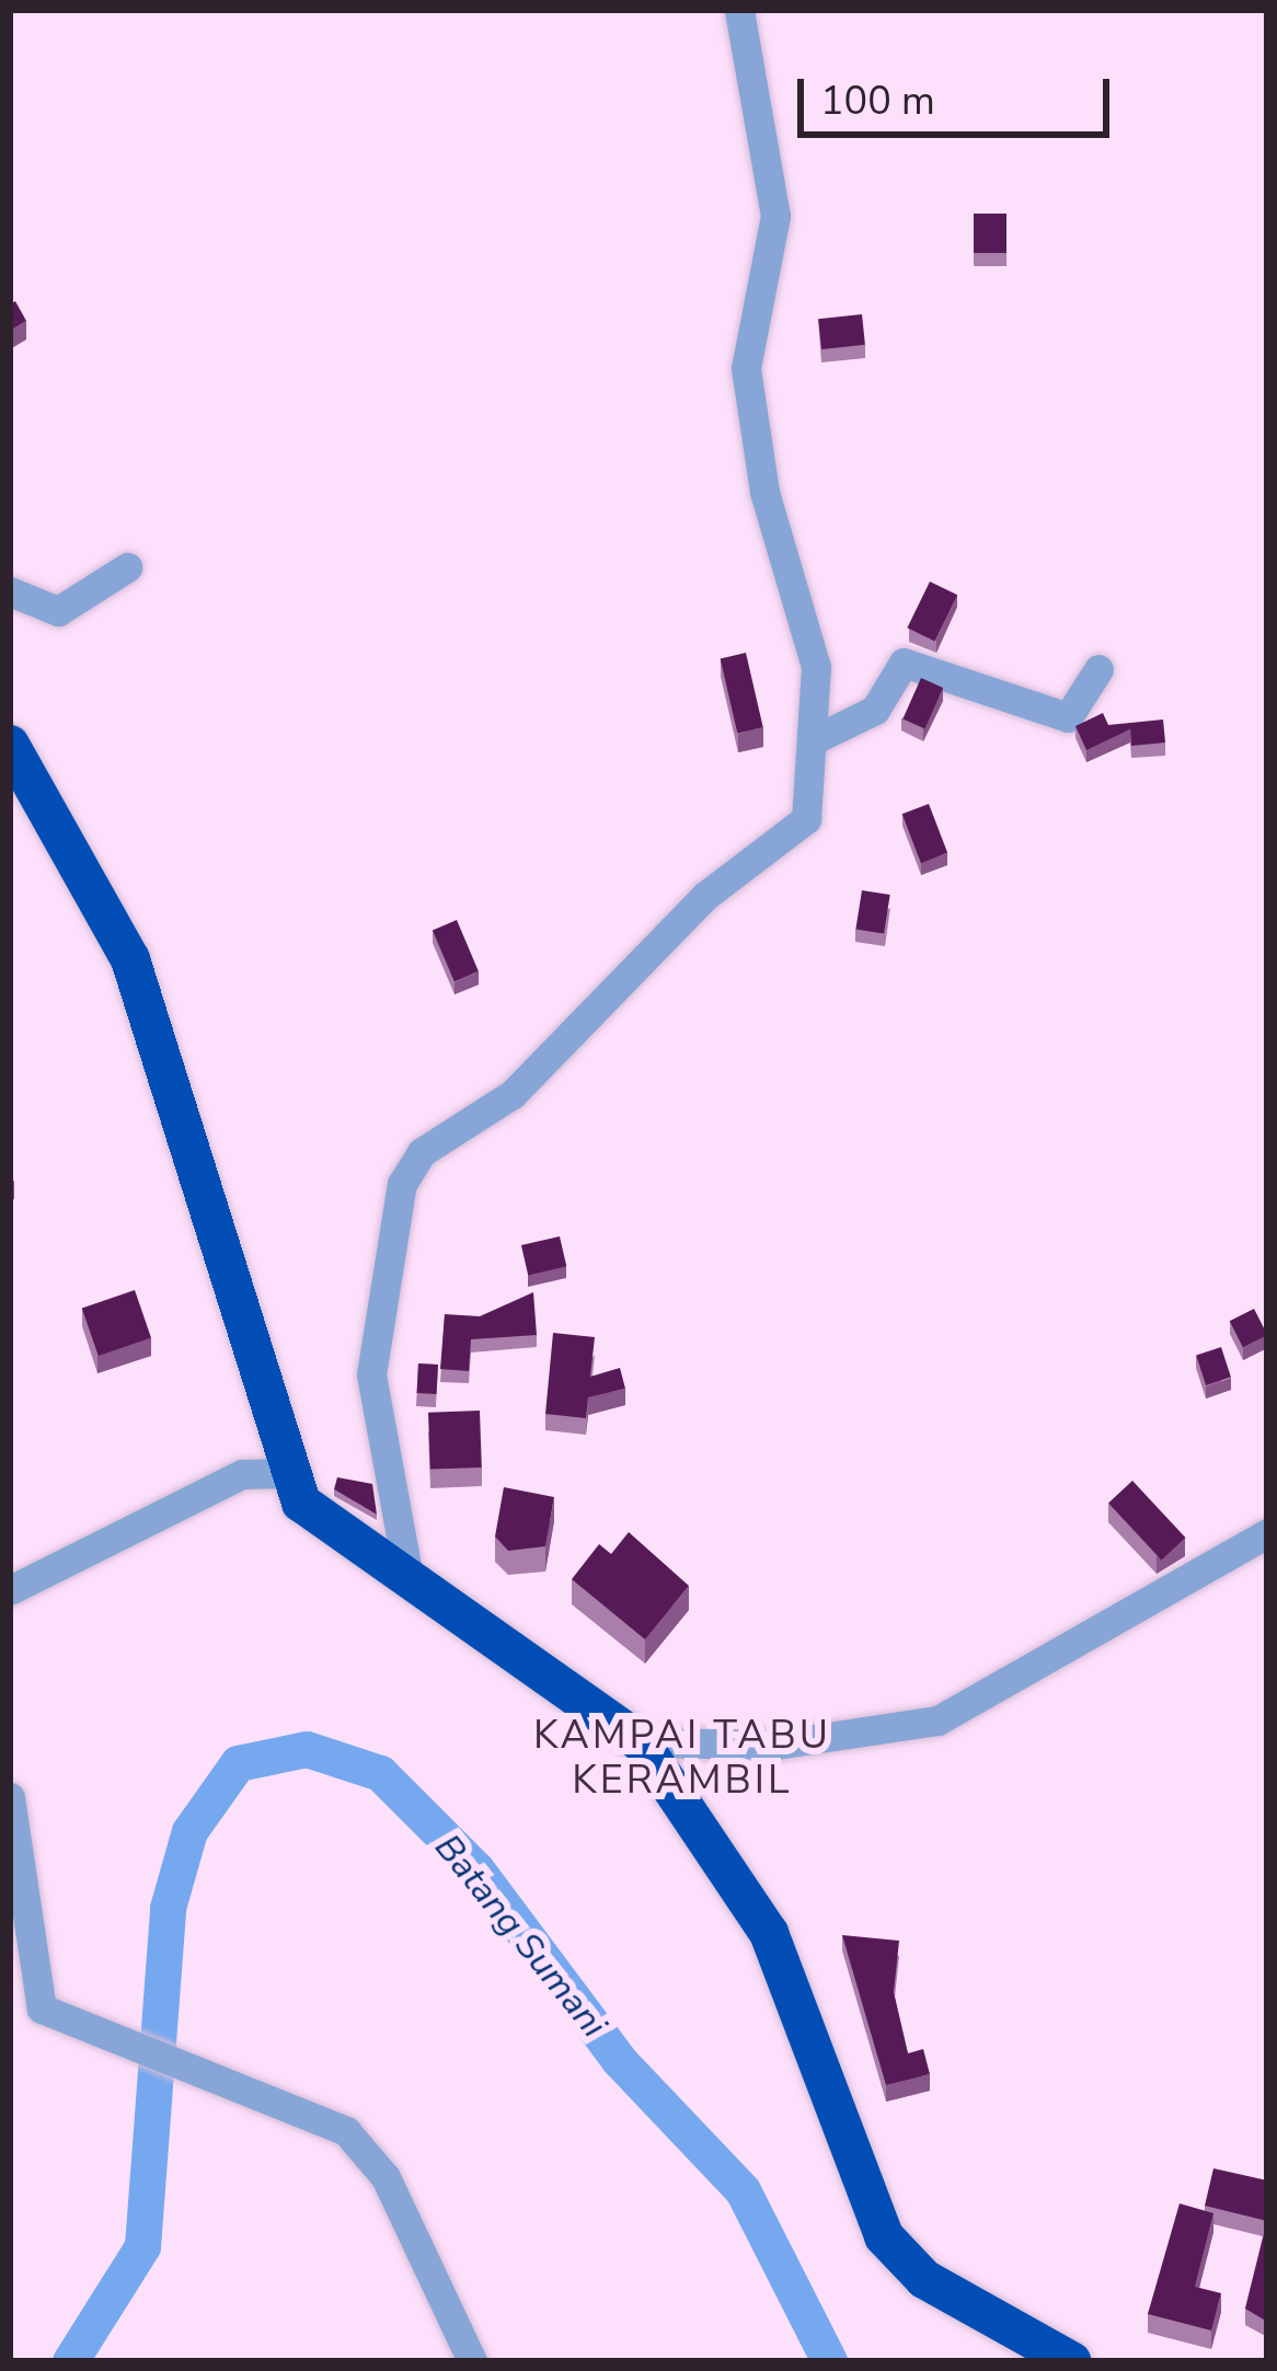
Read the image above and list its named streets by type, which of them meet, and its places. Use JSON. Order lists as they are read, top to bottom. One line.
{"districts":["KAMPAI TABU KERAMBIL"],"water":["Batang Sumani"],"scale_bar":"100 m"}
